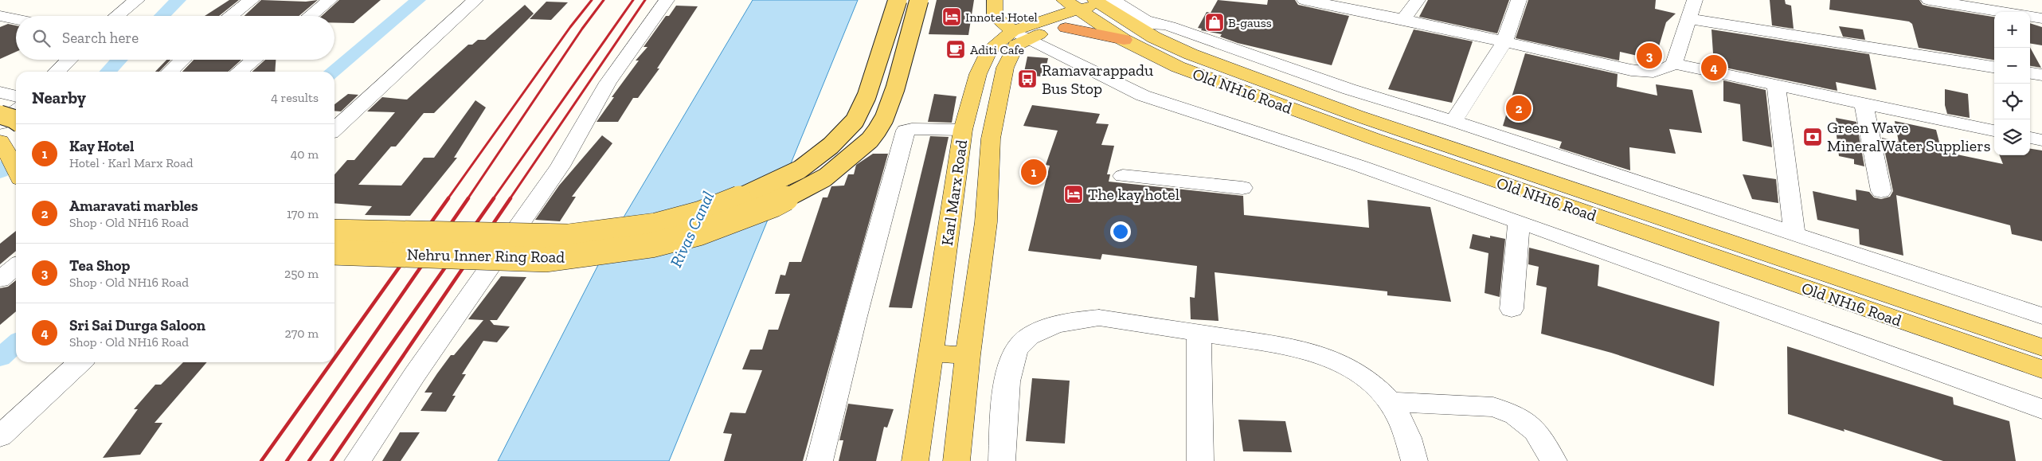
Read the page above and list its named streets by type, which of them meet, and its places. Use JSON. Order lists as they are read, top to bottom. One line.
{"streets":{"main road":["Old NH16 Road","Karl Marx Road","Nehru Inner Ring Road"]},"crossings":[["Old NH16 Road","Karl Marx Road"]],"water":["Rivas Canal"],"places":{"hotel":["Innotel Hotel","The kay hotel"],"shop":["B-gauss"],"cafe":["Aditi Cafe"],"bus stop":["Ramavarappadu Bus Stop"],"bank":["Green Wave MineralWater Suppliers"]},"page":{"map_buttons":["+","−"],"search":"Search here","pins":["3","4","2","1"],"heading":["Nearby","4 results"],"list":[{"mark":"1","name":"Kay Hotel","note":"Hotel · Karl Marx Road","value":"40 m"},{"mark":"2","name":"Amaravati marbles","note":"Shop · Old NH16 Road","value":"170 m"},{"mark":"3","name":"Tea Shop","note":"Shop · Old NH16 Road","value":"250 m"},{"mark":"4","name":"Sri Sai Durga Saloon","note":"Shop · Old NH16 Road","value":"270 m"}]}}
